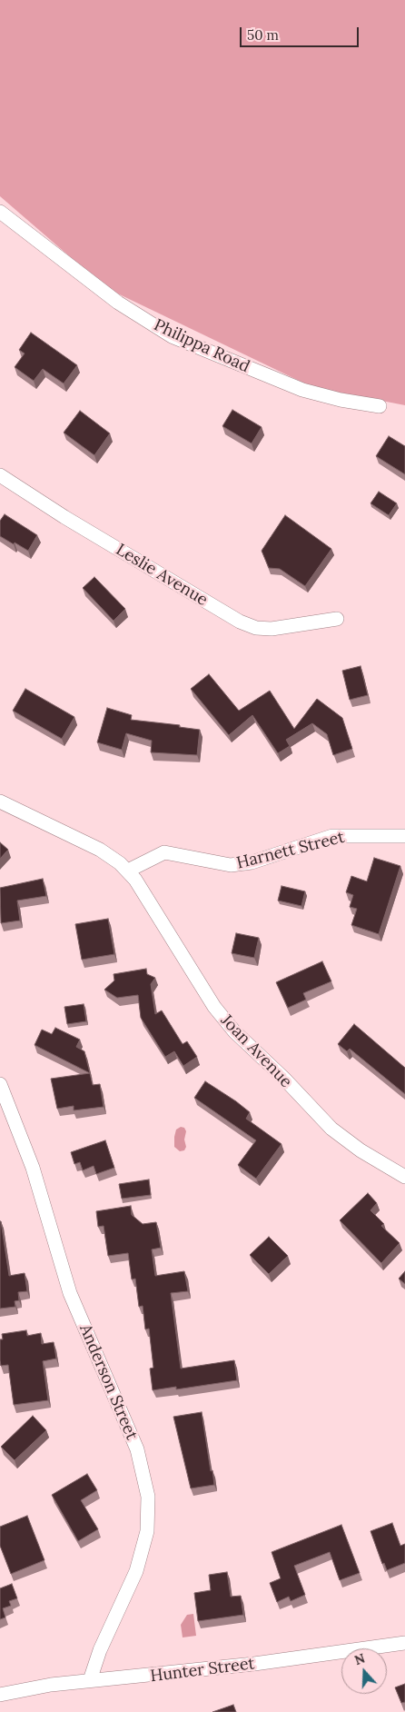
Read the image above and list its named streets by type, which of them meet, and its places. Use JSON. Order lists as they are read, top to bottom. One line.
{"streets":{"street":["Philippa Road","Leslie Avenue","Harnett Street","Joan Avenue","Anderson Street","Hunter Street"]},"crossings":[["Harnett Street","Joan Avenue"],["Anderson Street","Hunter Street"]],"scale_bar":"50 m","north":"top"}
